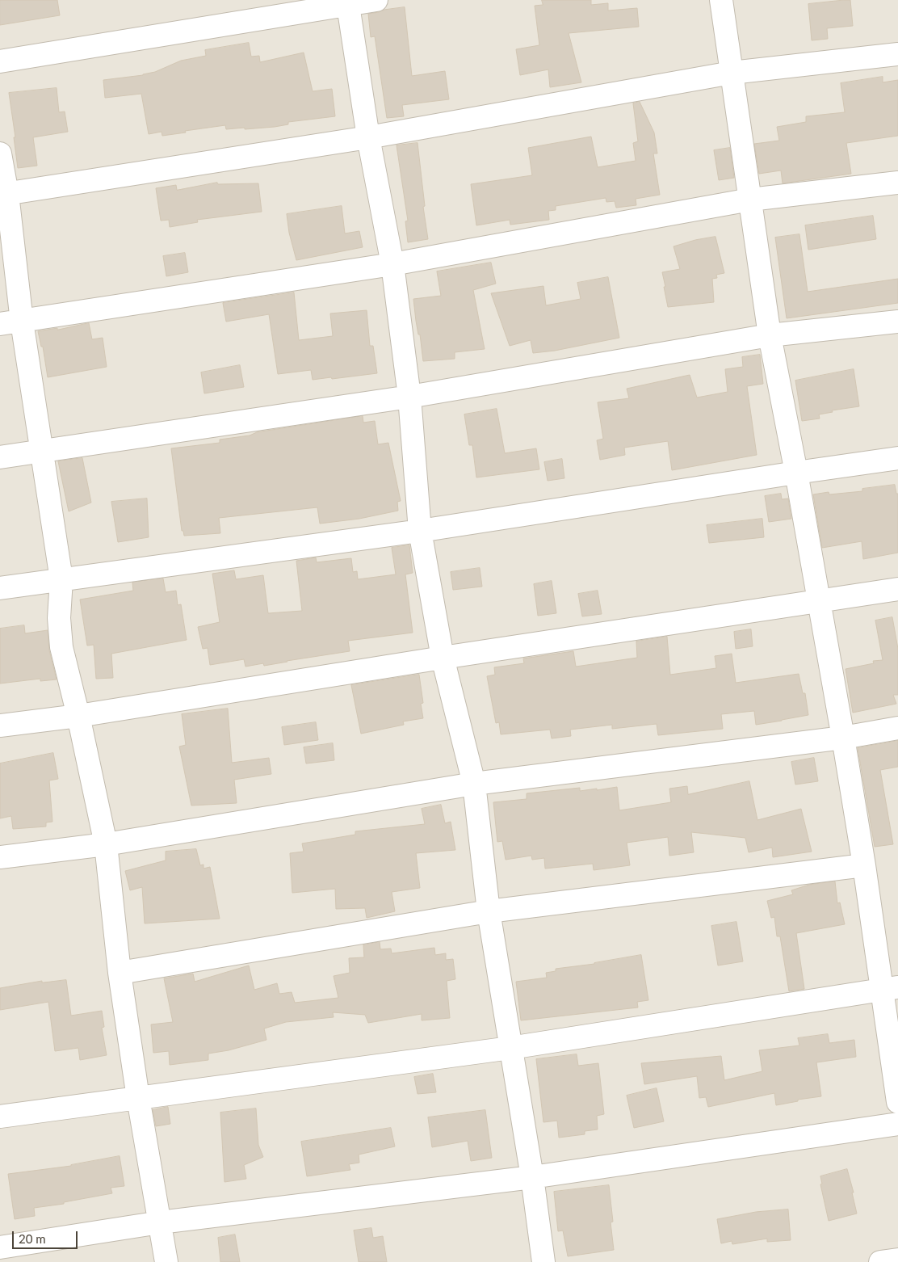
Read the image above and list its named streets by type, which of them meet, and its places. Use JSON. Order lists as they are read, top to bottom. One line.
{"scale_bar":"20 m"}
